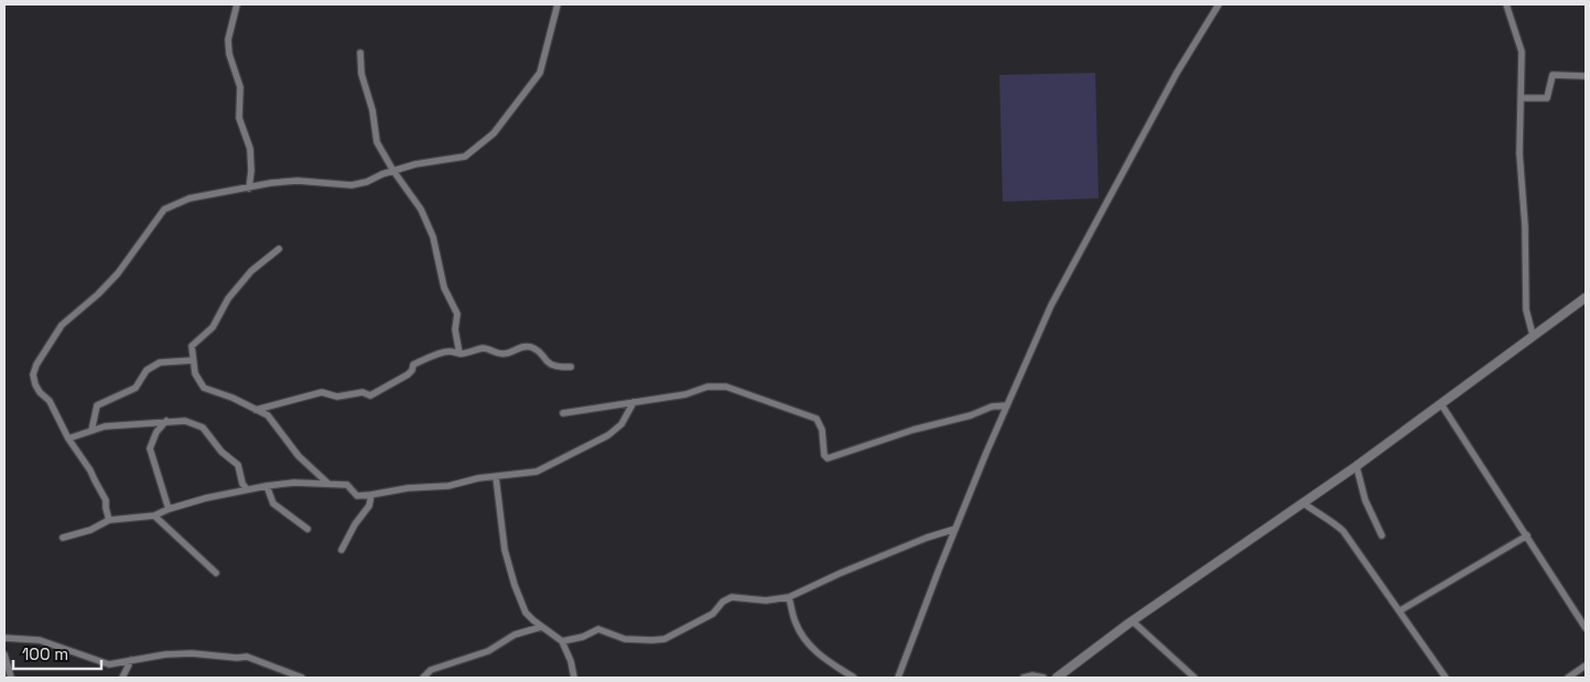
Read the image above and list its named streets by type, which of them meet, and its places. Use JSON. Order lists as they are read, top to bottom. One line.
{"scale_bar":"100 m"}
